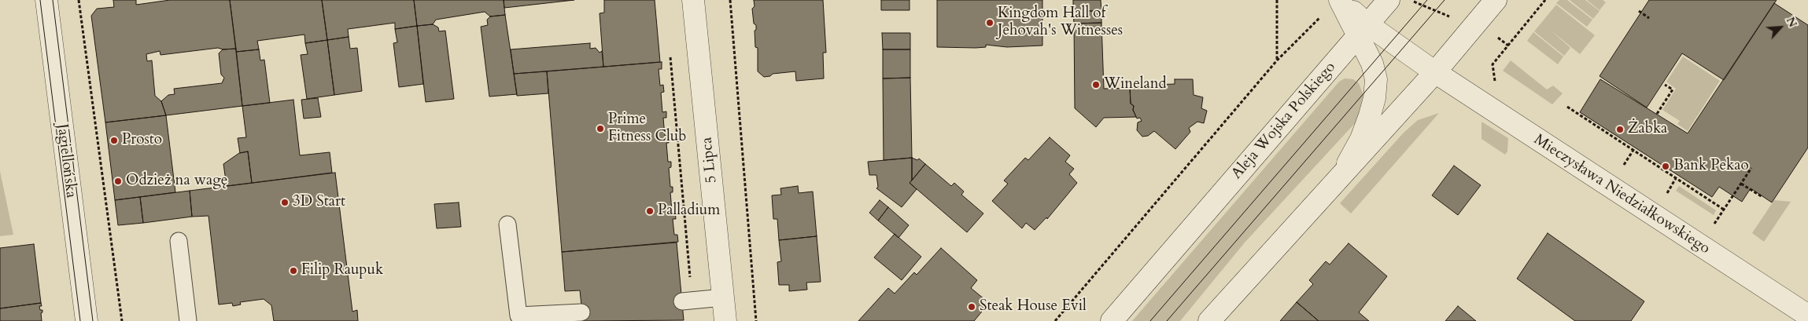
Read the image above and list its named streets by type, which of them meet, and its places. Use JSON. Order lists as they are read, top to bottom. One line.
{"streets":{"street":["Aleja Wojska Polskiego","5 Lipca","Jagiellońska","Mieczysława Niedziałkowskiego"]},"places":["Kingdom Hall of Jehovah's Witnesses","Wineland","Prime Fitness Club","Żabka","Prosto","Bank Pekao","Odzież na wagę","3D Start","Palladium","Filip Raupuk","Steak House Evil"],"north":"top right"}
